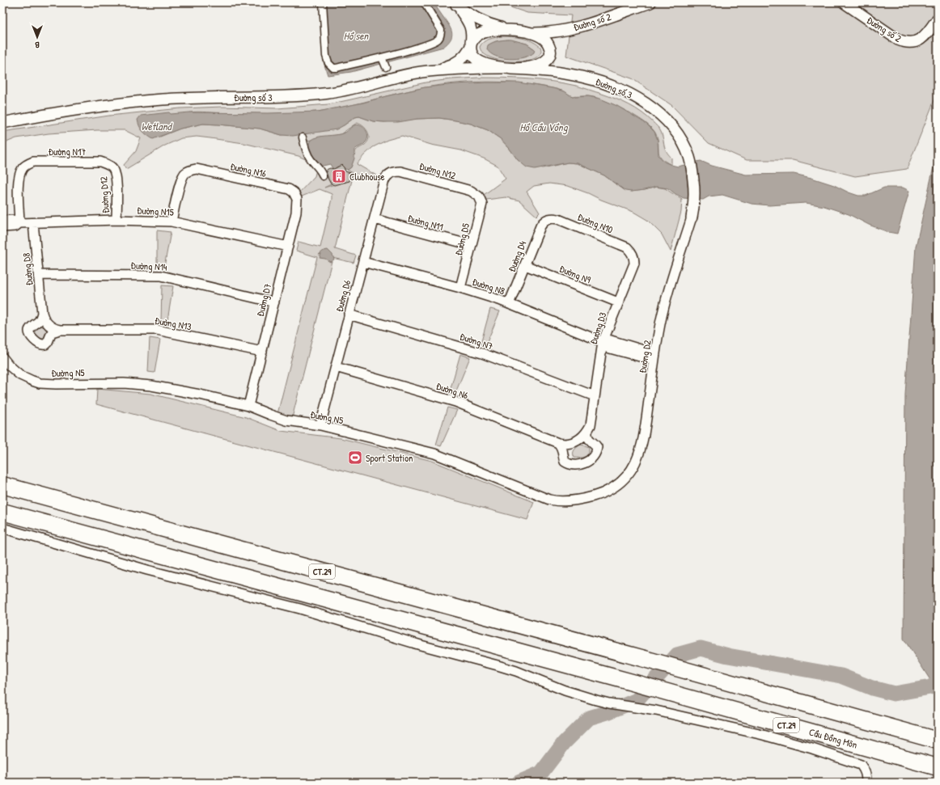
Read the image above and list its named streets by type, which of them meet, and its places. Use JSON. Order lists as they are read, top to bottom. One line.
{"streets":{"highway":["CT.29","Cầu Đồng Môn"],"street":["Đường số 2","Đường số 3","Đường N17","Đường N16","Đường N12","Đường D12","Đường N15","Đường N11","Đường N10","Đường D5","Đường D4","Đường N14","Đường D8","Đường N9","Đường N8","Đường D6","Đường D7","Đường N13","Đường D3","Đường N7","Đường D2","Đường N5","Đường N6"]},"crossings":[["Đường số 3","Đường D2"],["Đường N17","Đường D12"],["Đường N17","Đường N15"],["Đường N16","Đường N15"],["Đường N16","Đường D7"],["Đường N12","Đường D5"],["Đường N12","Đường D6"],["Đường D12","Đường N15"],["Đường N15","Đường D8"],["Đường N15","Đường D7"],["Đường N11","Đường D5"],["Đường N11","Đường D6"],["Đường N10","Đường D4"],["Đường N10","Đường D3"],["Đường D5","Đường N8"],["Đường D4","Đường N9"],["Đường D4","Đường N8"],["Đường N14","Đường D8"],["Đường N14","Đường D7"],["Đường D8","Đường N13"],["Đường N9","Đường D3"],["Đường N8","Đường D6"],["Đường N8","Đường D3"],["Đường N8","Đường D2"],["Đường D6","Đường N7"],["Đường D6","Đường N5"],["Đường D6","Đường N6"],["Đường D7","Đường N13"],["Đường D7","Đường N5"],["Đường D3","Đường N7"],["Đường D3","Đường N6"],["Đường D2","Đường N5"]],"water":["Hồ sen","Wetland","Hồ Cầu Vồng"],"places":{"building":["Clubhouse"],"sports":["Sport Station"]},"north":"bottom"}
